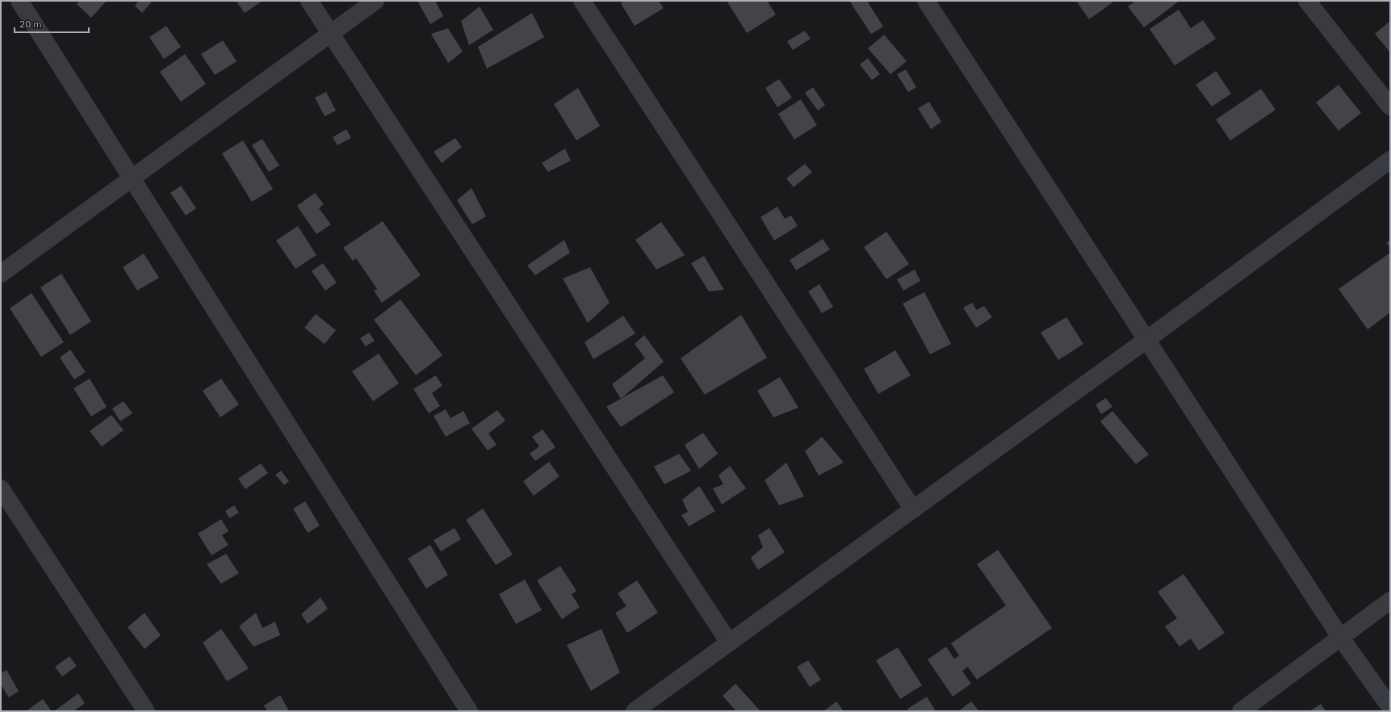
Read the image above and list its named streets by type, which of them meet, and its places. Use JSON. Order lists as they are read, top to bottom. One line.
{"scale_bar":"20 m"}
